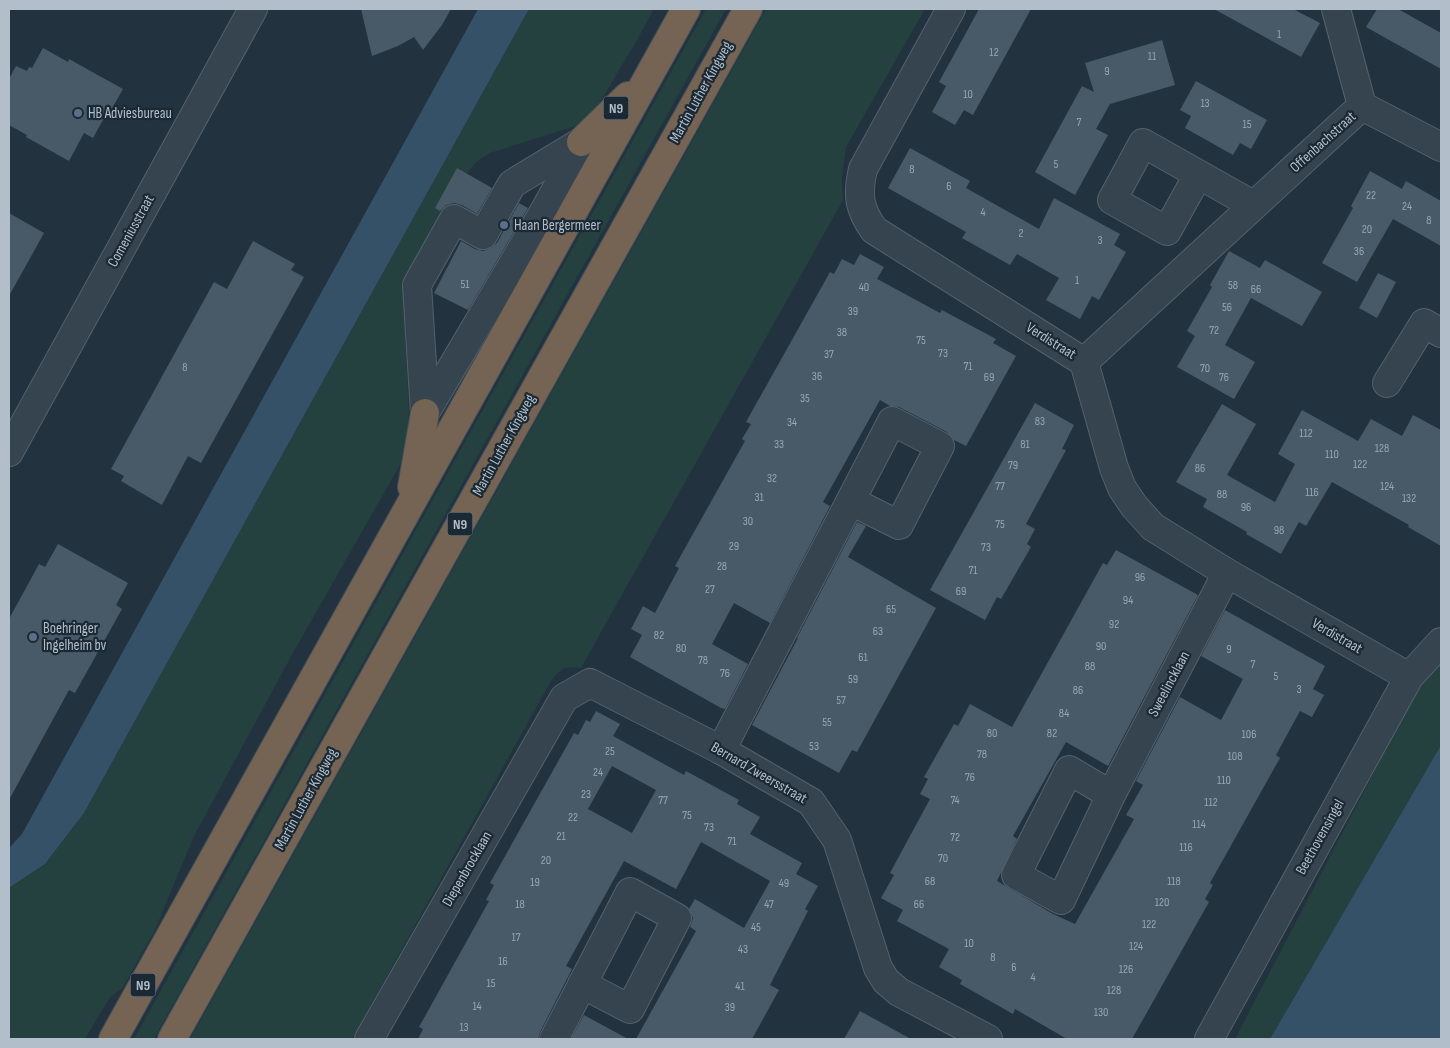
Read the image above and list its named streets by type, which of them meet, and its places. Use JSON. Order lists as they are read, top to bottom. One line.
{"streets":{"highway":["Martin Luther Kingweg","N9"],"street":["Offenbachstraat","Comeniusstraat","Verdistraat","Sweelincklaan","Bernard Zweersstraat","Beethovensingel","Diepenbrocklaan"]},"crossings":[["Offenbachstraat","Verdistraat"],["Verdistraat","Sweelincklaan"],["Verdistraat","Beethovensingel"],["Bernard Zweersstraat","Diepenbrocklaan"]],"places":["HB Adviesbureau","Haan Bergermeer","Boehringer Ingelheim bv"],"house_numbers":["1","12","11","9","10","13","7","15","5","8","6","22","24","4","8","20","2","3","36","1","51","58","40","66","56","39","72","38","75","73","37","71","8","70","36","69","76","35","83","34","112","33","81","128","110","122","79","86","32","77","124","116","88","31","132","96","30","75","98","29","73","28","71","96","27","69","94","65","92","63","82","90","80","9","61","78","7","88","76","5","59","3","86","57","84","55","80","82","106","53","25","78","108","24","76","110","23","77","74","112","75","22","114","73","21","72","71","116","70","20","68","118","19","49","120","18","47","66","122","45","17","10","124","43","8","16","6","126","4","15","41","128","14","39","130","13"]}
